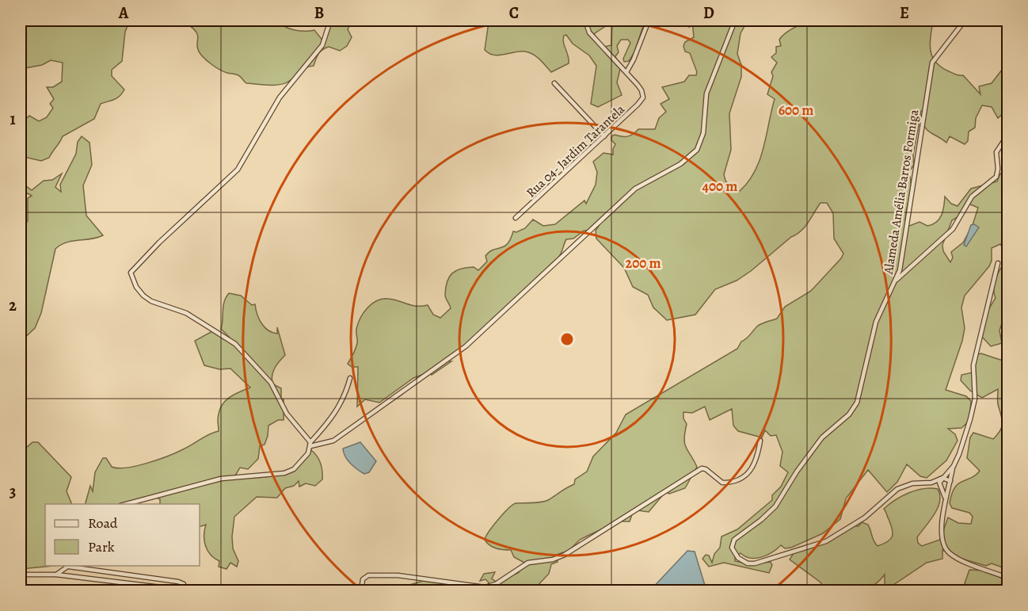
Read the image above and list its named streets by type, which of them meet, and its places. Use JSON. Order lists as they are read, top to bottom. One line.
{"streets":{"street":["Rua 04- Jardim Tarantela","Alameda Amélia Barros Formiga"]},"legend":["Road","Park"],"grid":{"columns":["A","B","C","D","E"],"rows":["1","2","3"]},"rings":["600 m","400 m","200 m"]}
